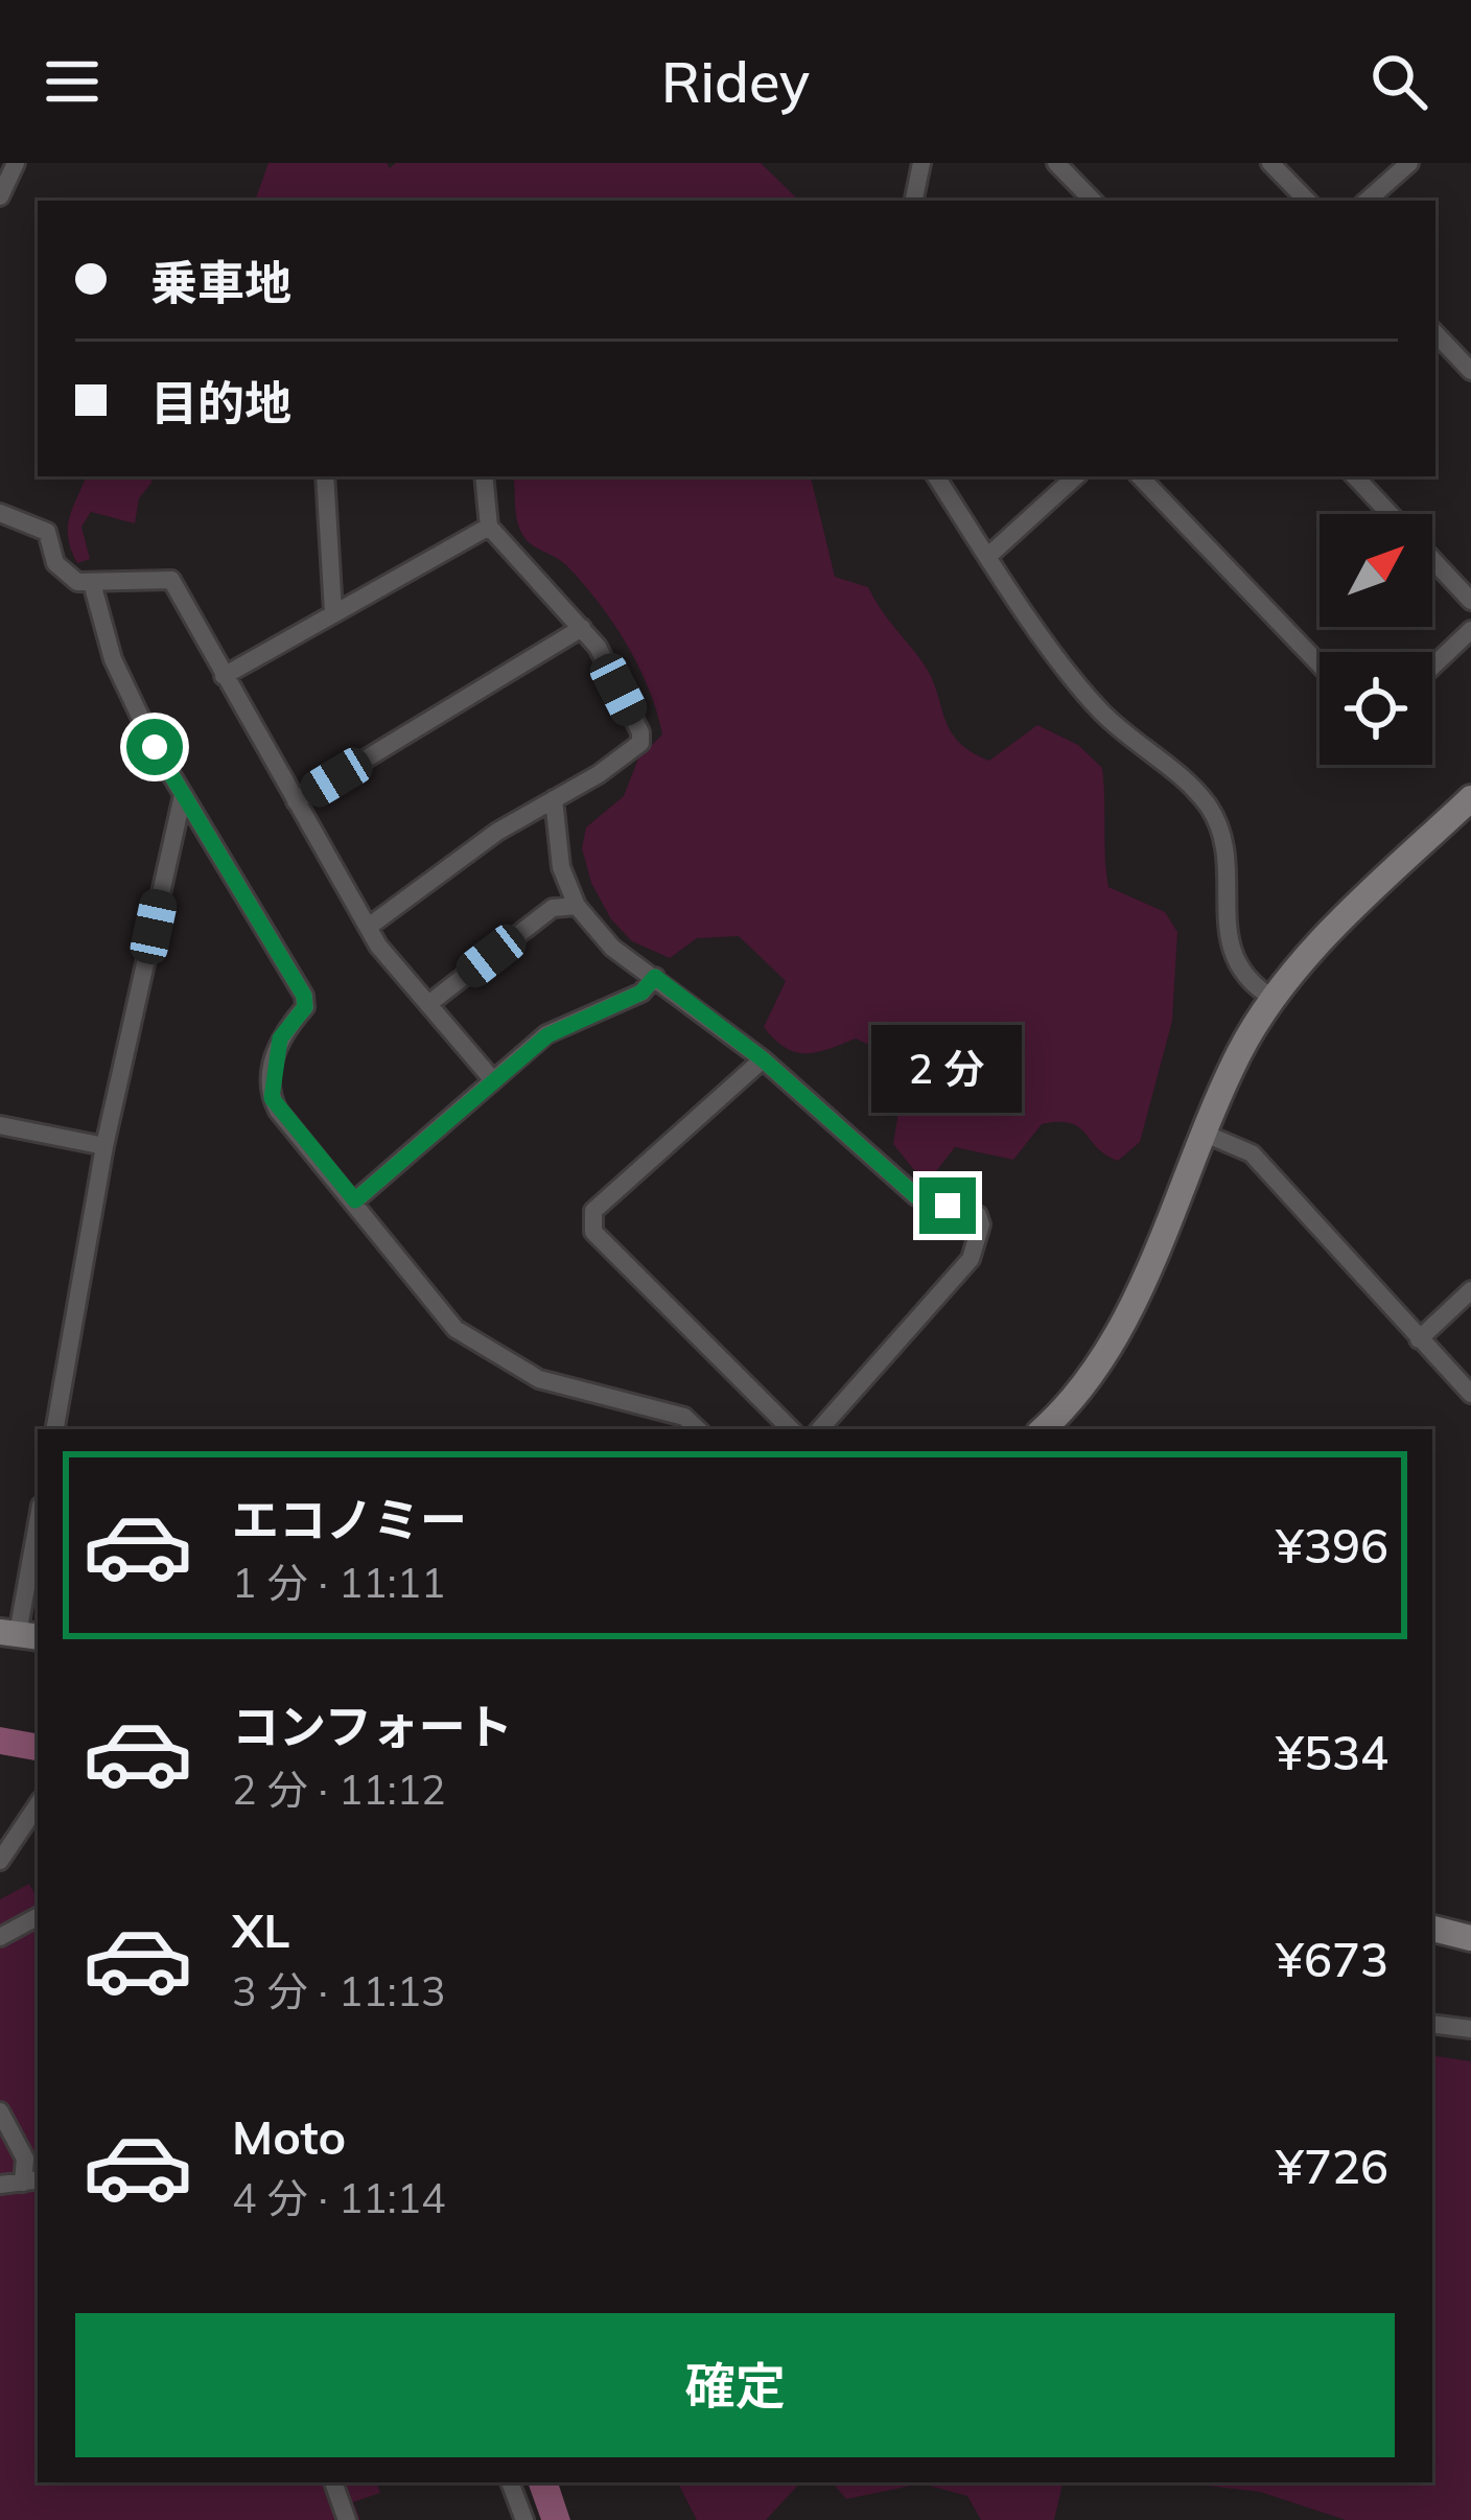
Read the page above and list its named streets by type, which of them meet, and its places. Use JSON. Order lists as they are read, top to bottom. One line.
{"north":"top right","page":{"header":"Ridey","banner":["乗車地","目的地"],"bubble":"2 分","list":[{"name":"エコノミー","note":"1 分 · 11:11","value":"¥396"},{"name":"コンフォート","note":"2 分 · 11:12","value":"¥534"},{"name":"XL","note":"3 分 · 11:13","value":"¥673"},{"name":"Moto","note":"4 分 · 11:14","value":"¥726"}],"buttons":"確定"}}
